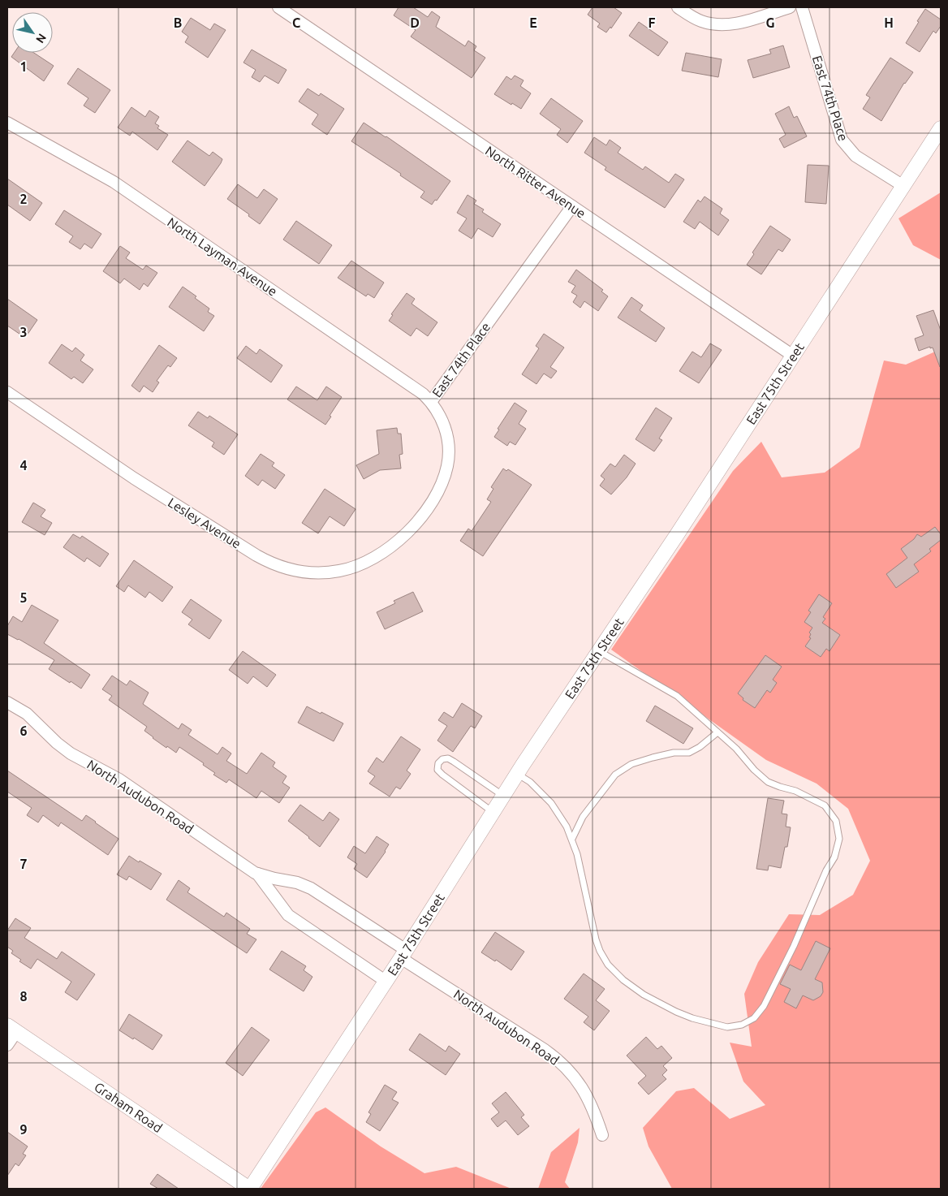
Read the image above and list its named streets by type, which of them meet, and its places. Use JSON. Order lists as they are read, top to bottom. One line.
{"streets":{"street":["East 74th Place","North Ritter Avenue","North Layman Avenue","East 75th Street","Lesley Avenue","North Audubon Road","Graham Road"]},"crossings":[["East 74th Place","North Ritter Avenue"],["East 74th Place","North Layman Avenue"],["East 74th Place","East 75th Street"],["East 74th Place","Lesley Avenue"],["North Ritter Avenue","East 75th Street"],["East 75th Street","North Audubon Road"],["East 75th Street","Graham Road"]],"north":"bottom right","grid":{"columns":["B","C","D","E","F","G","H"],"rows":["1","2","3","4","5","6","7","8","9"]}}
